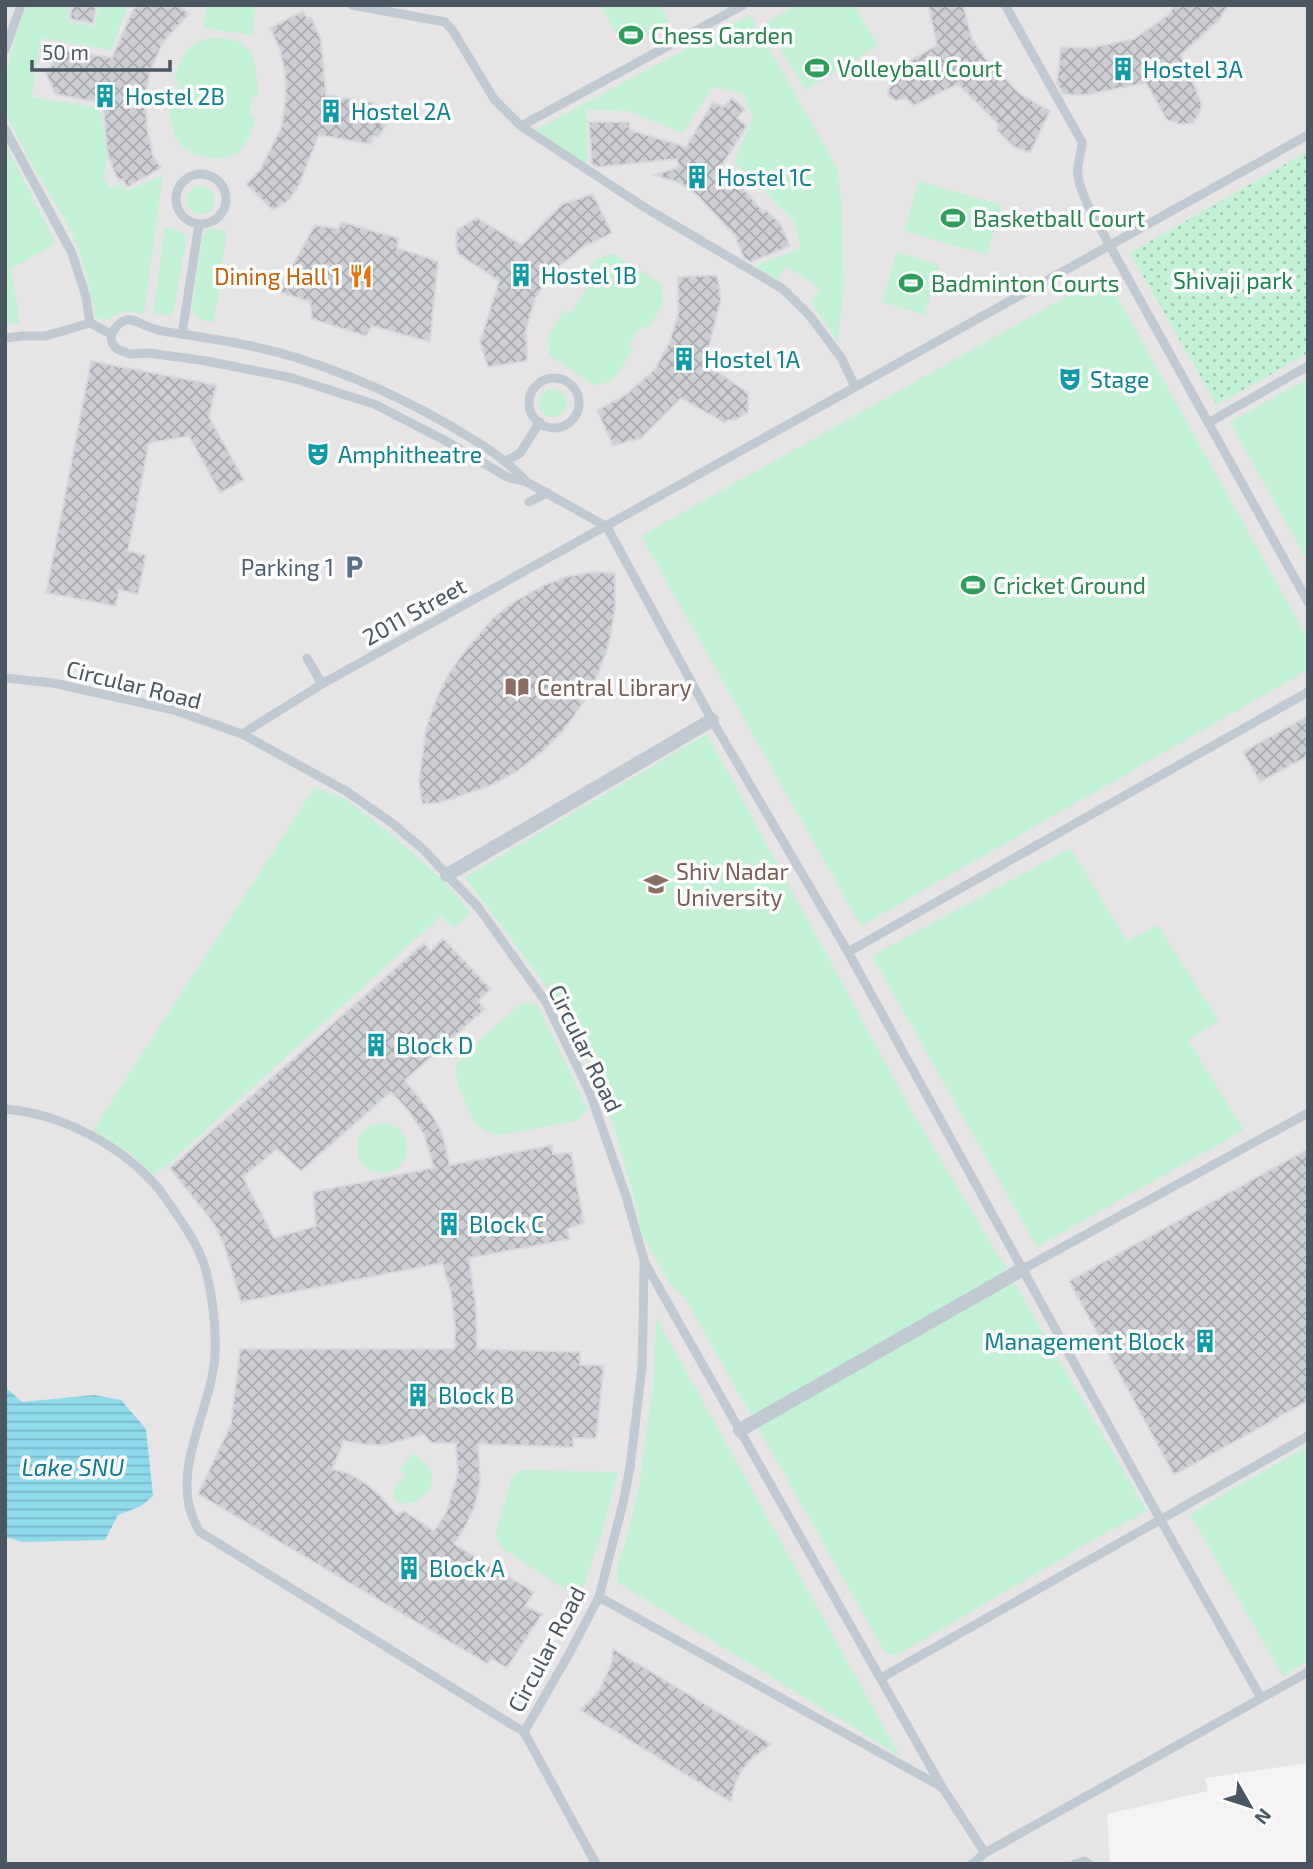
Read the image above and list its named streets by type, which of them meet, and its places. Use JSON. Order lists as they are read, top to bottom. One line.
{"streets":{"lane":["2011 Street","Circular Road"]},"crossings":[["2011 Street","Circular Road"]],"water":["Lake SNU"],"parks":["Shivaji park"],"places":{"sports":["Chess Garden","Volleyball Court","Basketball Court","Badminton Courts","Cricket Ground"],"building":["Hostel 3A","Hostel 2B","Hostel 2A","Hostel 1C","Hostel 1B","Hostel 1A","Block D","Block C","Management Block","Block B","Block A"],"restaurant":["Dining Hall 1"],"theatre":["Stage","Amphitheatre"],"parking":["Parking 1"],"library":["Central Library"],"school or university":["Shiv Nadar University"]},"scale_bar":"50 m","north":"bottom right"}
